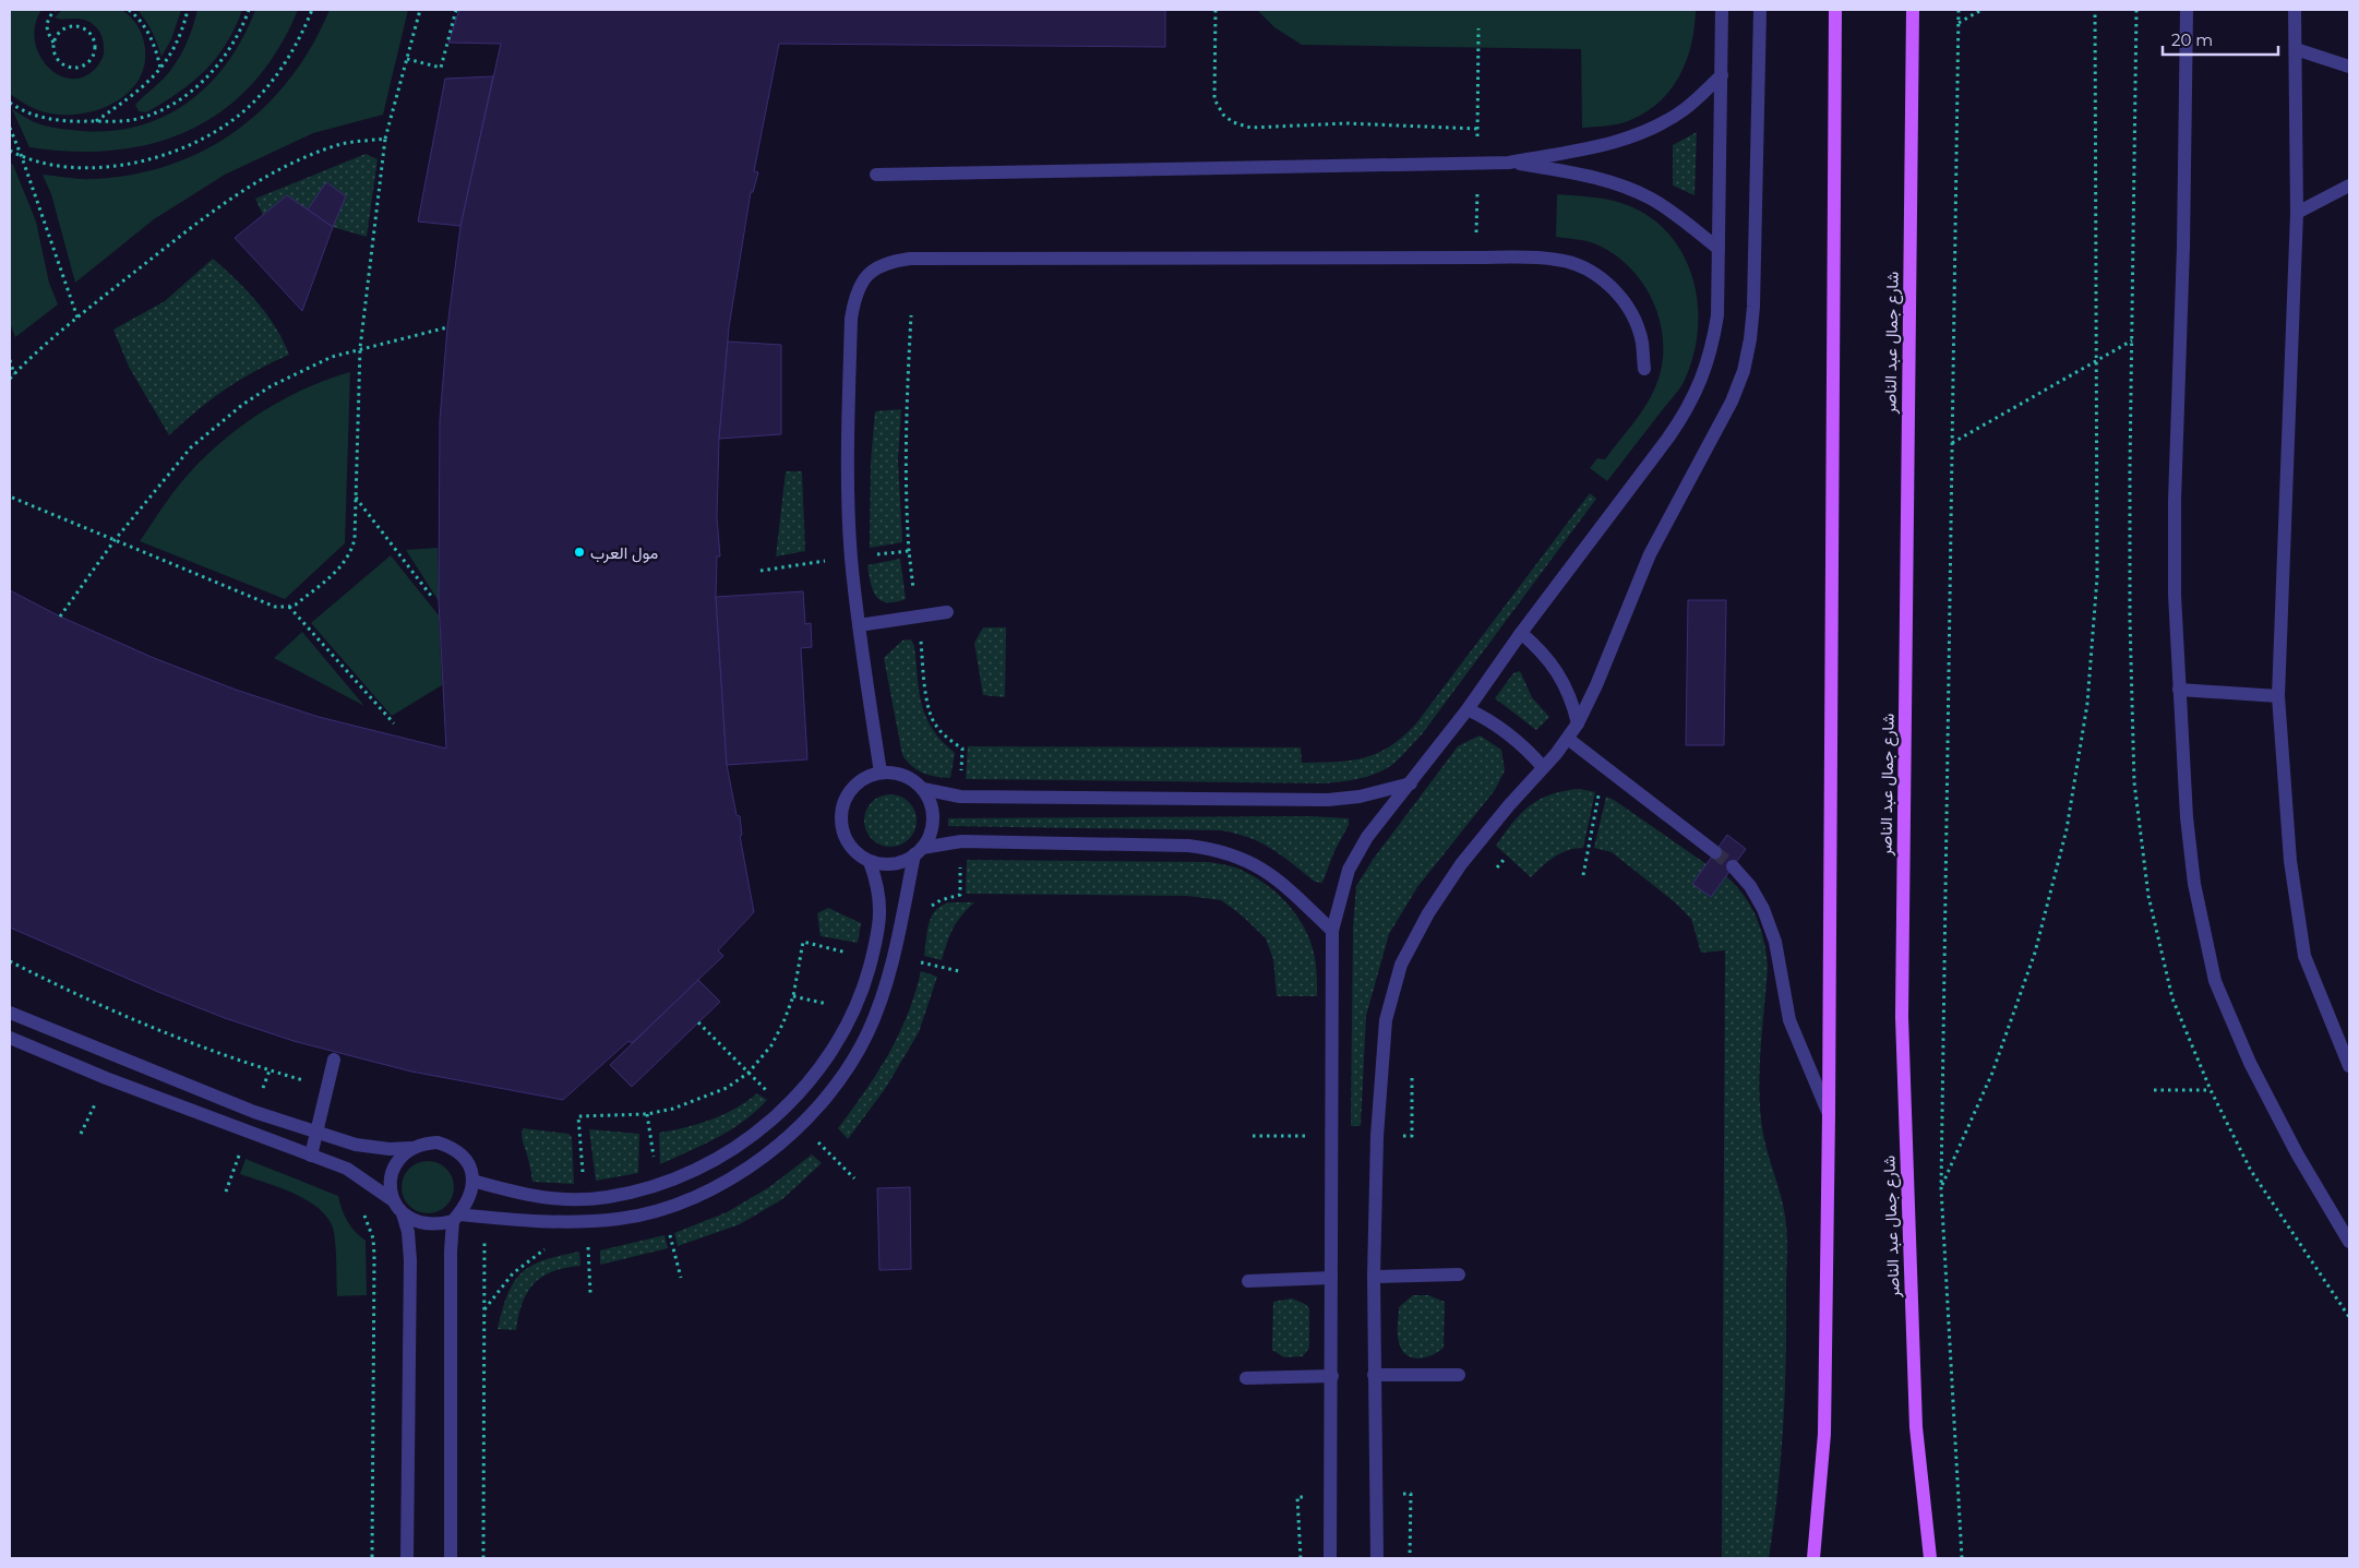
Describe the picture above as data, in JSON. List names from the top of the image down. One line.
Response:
{"streets":{"main road":["شارع جمال عبد الناصر"]},"places":["مول العرب"],"scale_bar":"20 m"}
